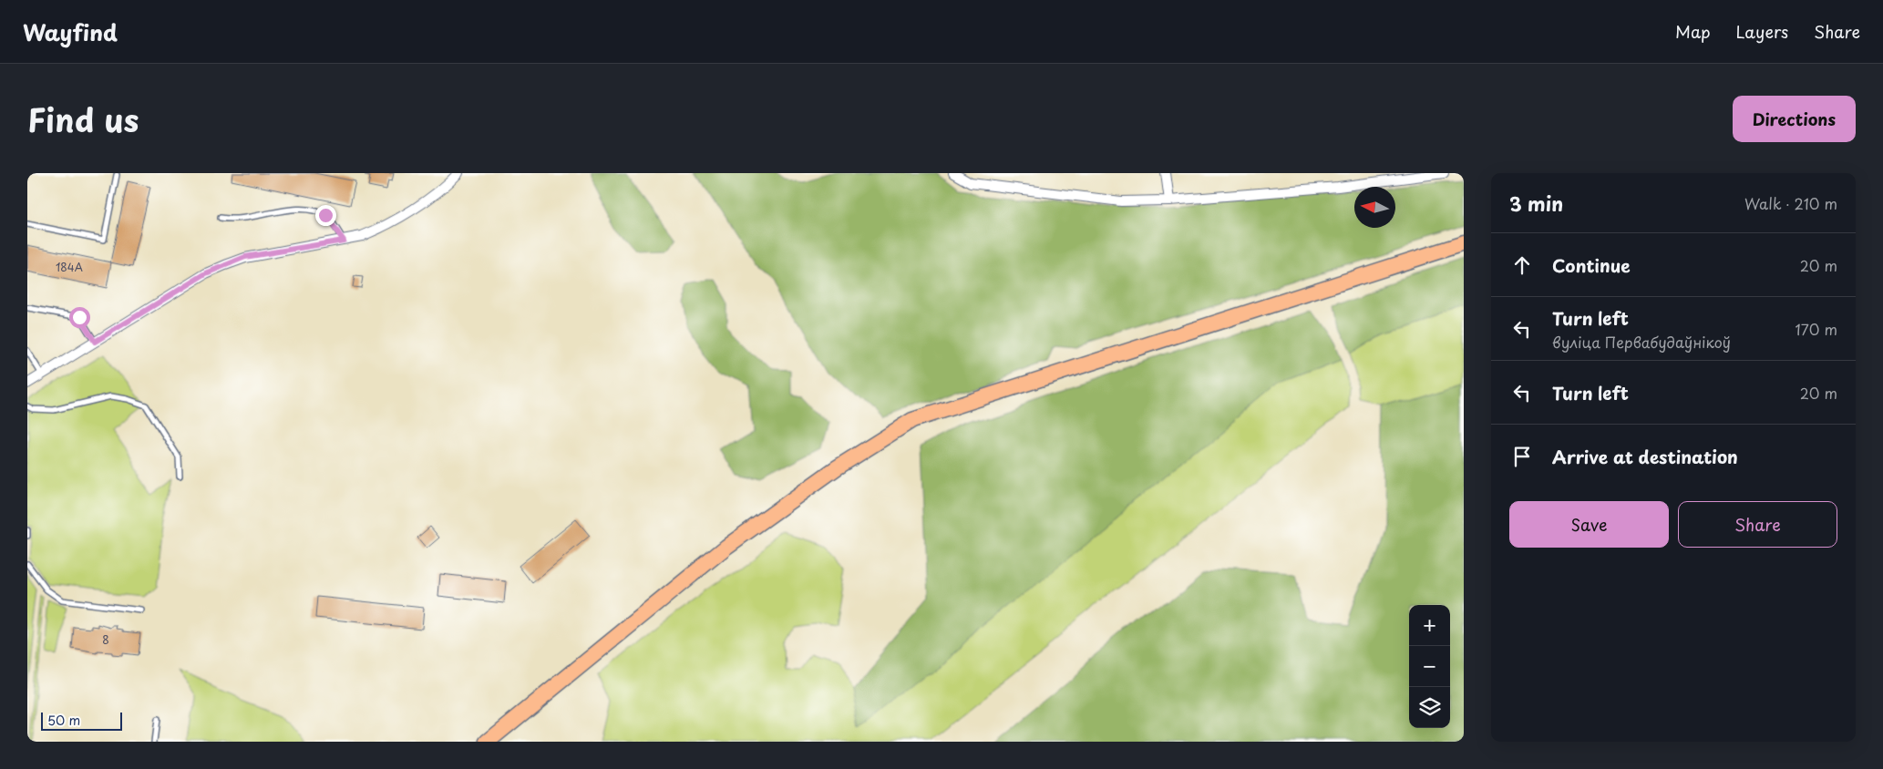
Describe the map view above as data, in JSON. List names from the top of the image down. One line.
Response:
{"house_numbers":["184А","8"],"scale_bar":"50 m","north":"left","page":{"header":"Wayfind","nav":["Map","Layers","Share"],"title":"Find us","buttons":["Directions",["Save","Share"]],"heading":["3 min","Walk · 210 m"],"list":[["Continue","20 m"],["Turn left","вуліца Первабудаўнікоў","170 m"],["Turn left","20 m"],"Arrive at destination"],"map_buttons":["+","−"],"scale":"50 m"}}
